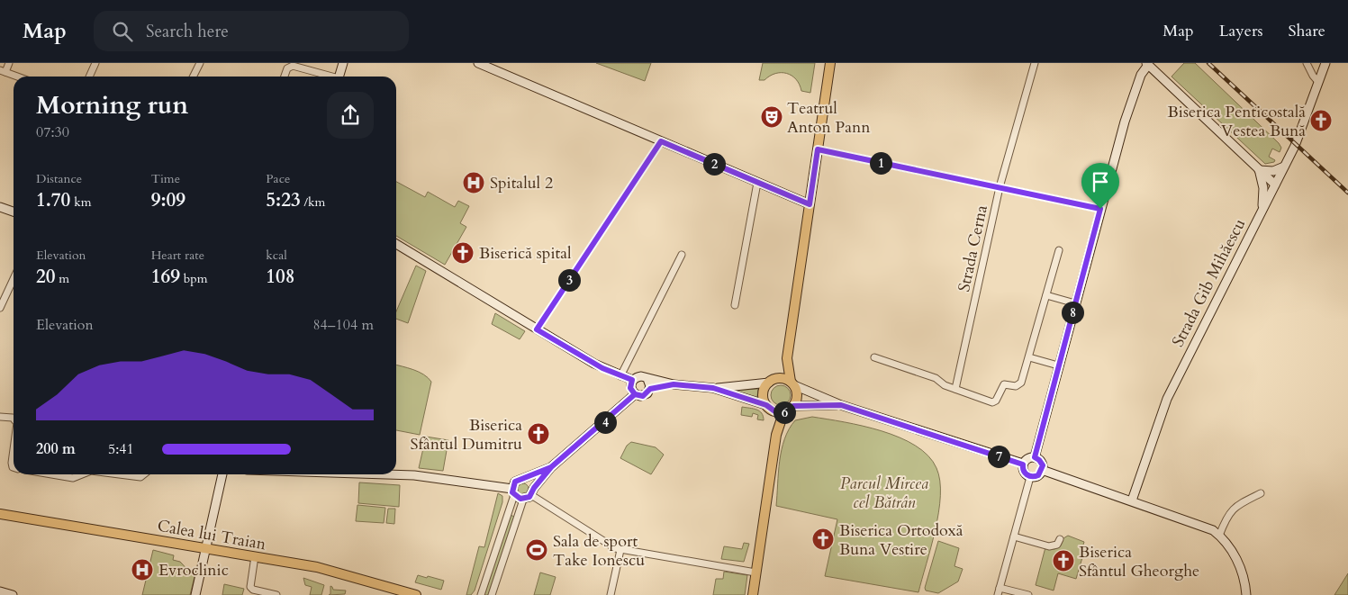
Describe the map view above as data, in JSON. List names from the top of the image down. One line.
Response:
{"streets":{"main road":["Strada Gib Mihăescu","Calea lui Traian"],"street":["Strada Cerna"]},"parks":["Parcul Mircea cel Bătrân"],"places":{"theatre":["Teatrul Anton Pann"],"church":["Biserica Penticostală Vestea Bună","Biserică spital","Biserica Sfântul Dumitru","Biserica Ortodoxă Buna Vestire","Biserica Sfântul Gheorghe"],"hospital":["Spitalul 2","Evroclinic"],"sports":["Sala de sport Take Ionescu"]},"page":{"header":"Map","search":"Search here","nav":["Map","Layers","Share"],"heading":["Morning run","07:30"],"pins":["1","2","3","8","6","4","7"],"stats":[["Distance","1.70 km"],["Time","9:09"],["Pace","5:23 /km"],["Elevation","20 m"],["Heart rate","169 bpm"],["kcal","108"]],"chart":["Elevation","84–104 m"],"list":[{"name":"200 m","note":"5:41"}]}}
